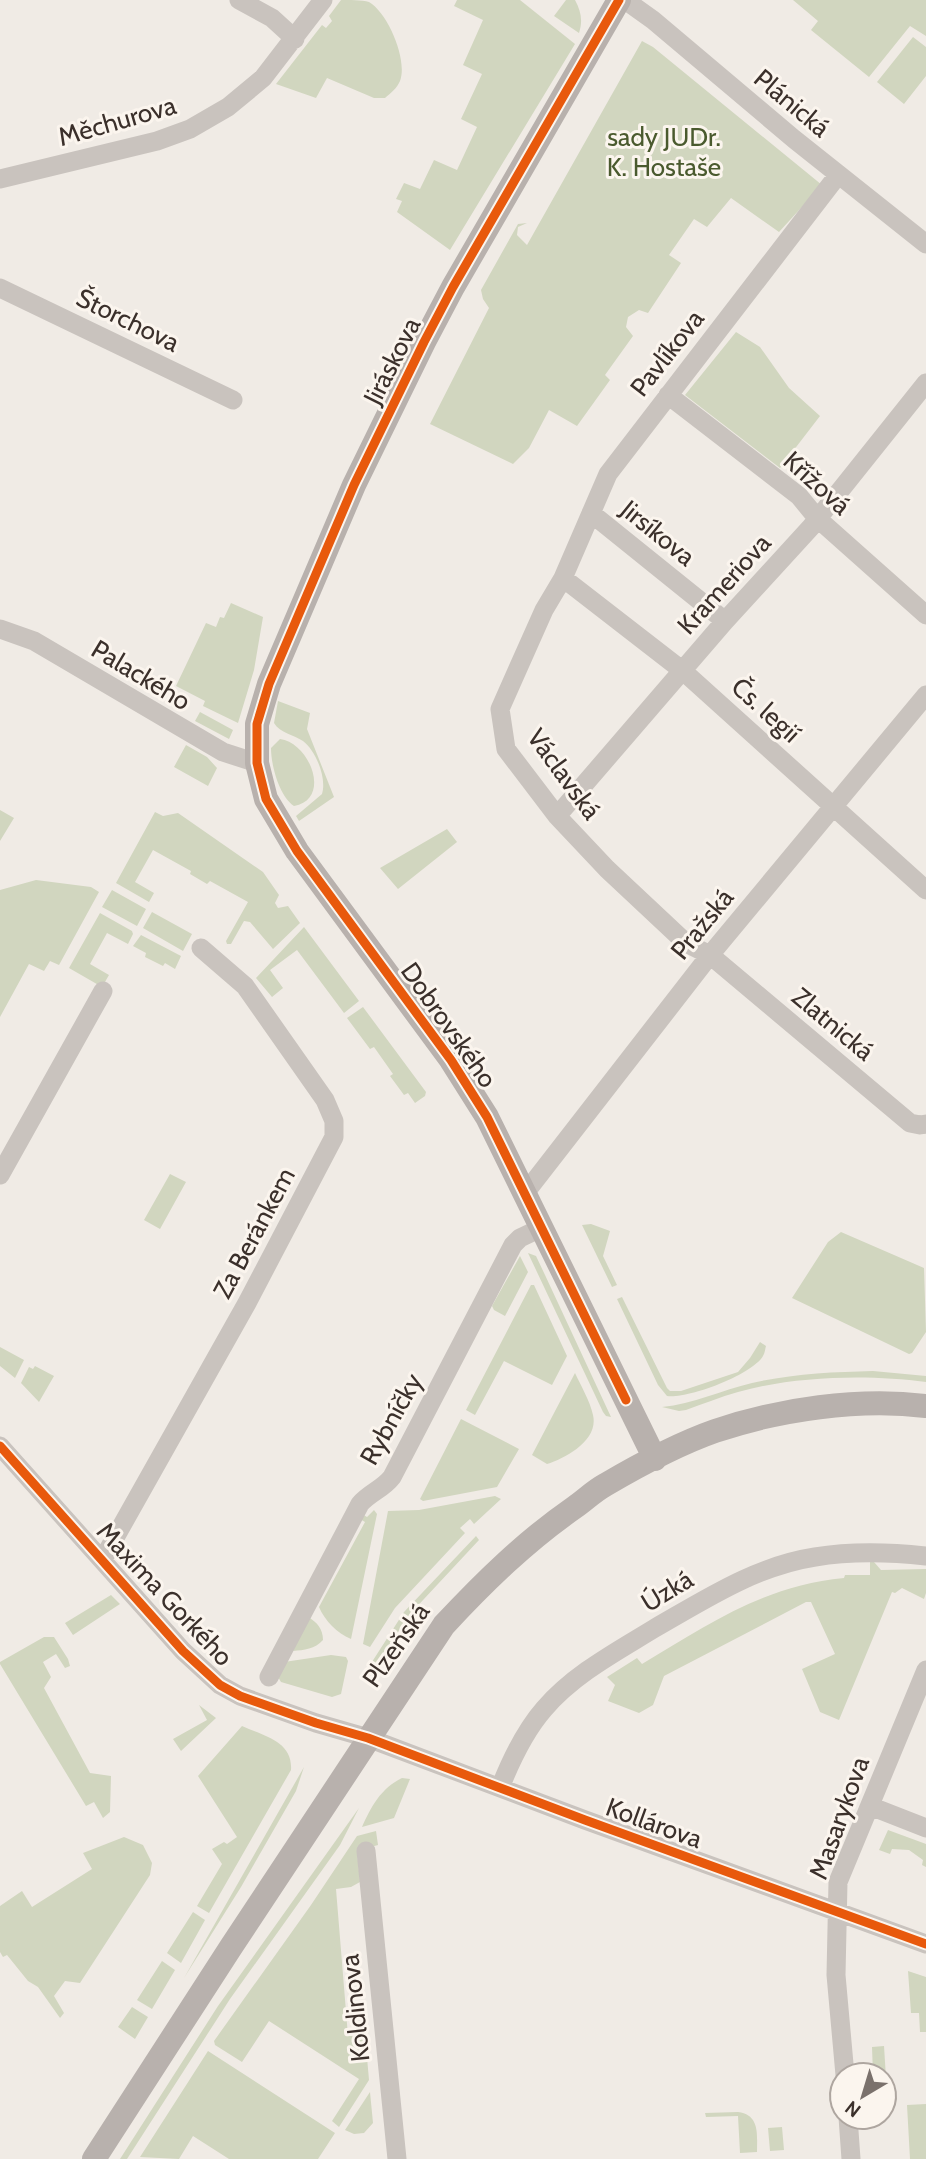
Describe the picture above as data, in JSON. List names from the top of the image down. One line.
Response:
{"streets":{"main road":["Jiráskova","Dobrovského","Plzeňská"],"street":["Plánická","Měchurova","Štorchova","Pavlíkova","Křížová","Jirsíkova","Krameriova","Palackého","Čs. legií","Václavská","Pražská","Zlatnická","Za Beránkem","Rybníčky","Úzká","Maxima Gorkého","Masarykova","Kollárova","Koldinova"]},"crossings":[["Plánická","Pavlíkova"],["Pavlíkova","Křížová"],["Pavlíkova","Jirsíkova"],["Pavlíkova","Čs. legií"],["Pavlíkova","Václavská"],["Jiráskova","Palackého"],["Jiráskova","Dobrovského"],["Křížová","Krameriova"],["Jirsíkova","Krameriova"],["Krameriova","Čs. legií"],["Krameriova","Václavská"],["Palackého","Dobrovského"],["Čs. legií","Václavská"],["Čs. legií","Pražská"],["Václavská","Pražská"],["Václavská","Zlatnická"],["Pražská","Zlatnická"],["Pražská","Dobrovského"],["Dobrovského","Rybníčky"],["Dobrovského","Plzeňská"],["Za Beránkem","Maxima Gorkého"],["Úzká","Kollárova"],["Maxima Gorkého","Plzeňská"],["Maxima Gorkého","Kollárova"],["Plzeňská","Kollárova"],["Masarykova","Kollárova"]],"parks":["sady JUDr. K. Hostaše"],"north":"bottom left"}
